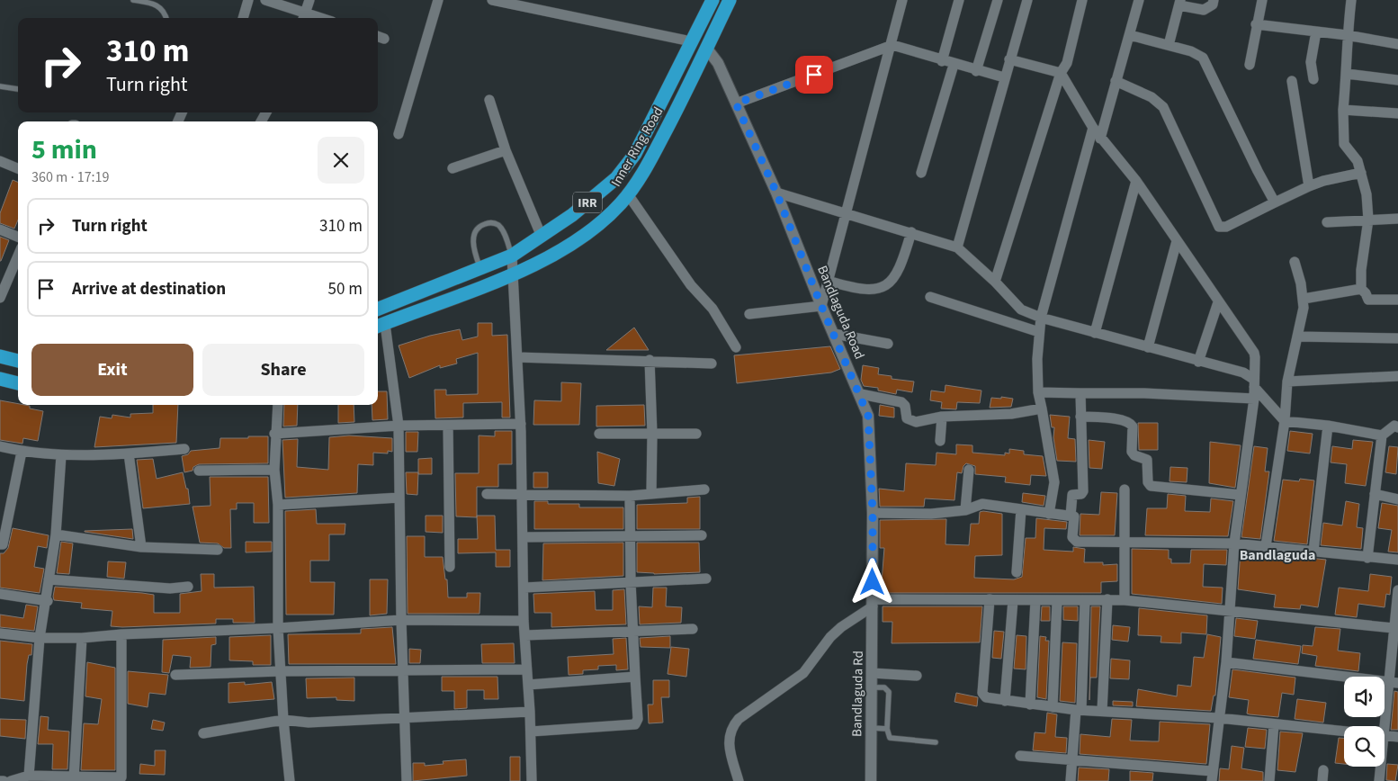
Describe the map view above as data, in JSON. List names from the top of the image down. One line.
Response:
{"streets":{"highway":["Inner Ring Road","IRR"],"street":["Bandlaguda Road","Bandlaguda Rd"]},"crossings":[["Inner Ring Road","Bandlaguda Road"],["Bandlaguda Road","Bandlaguda Rd"]],"districts":["Bandlaguda"],"page":{"turn":["310 m","Turn right"],"heading":["5 min","360 m · 17:19"],"list":[{"name":"Turn right","value":"310 m"},{"name":"Arrive at destination","value":"50 m"}],"buttons":["Exit","Share"]}}
